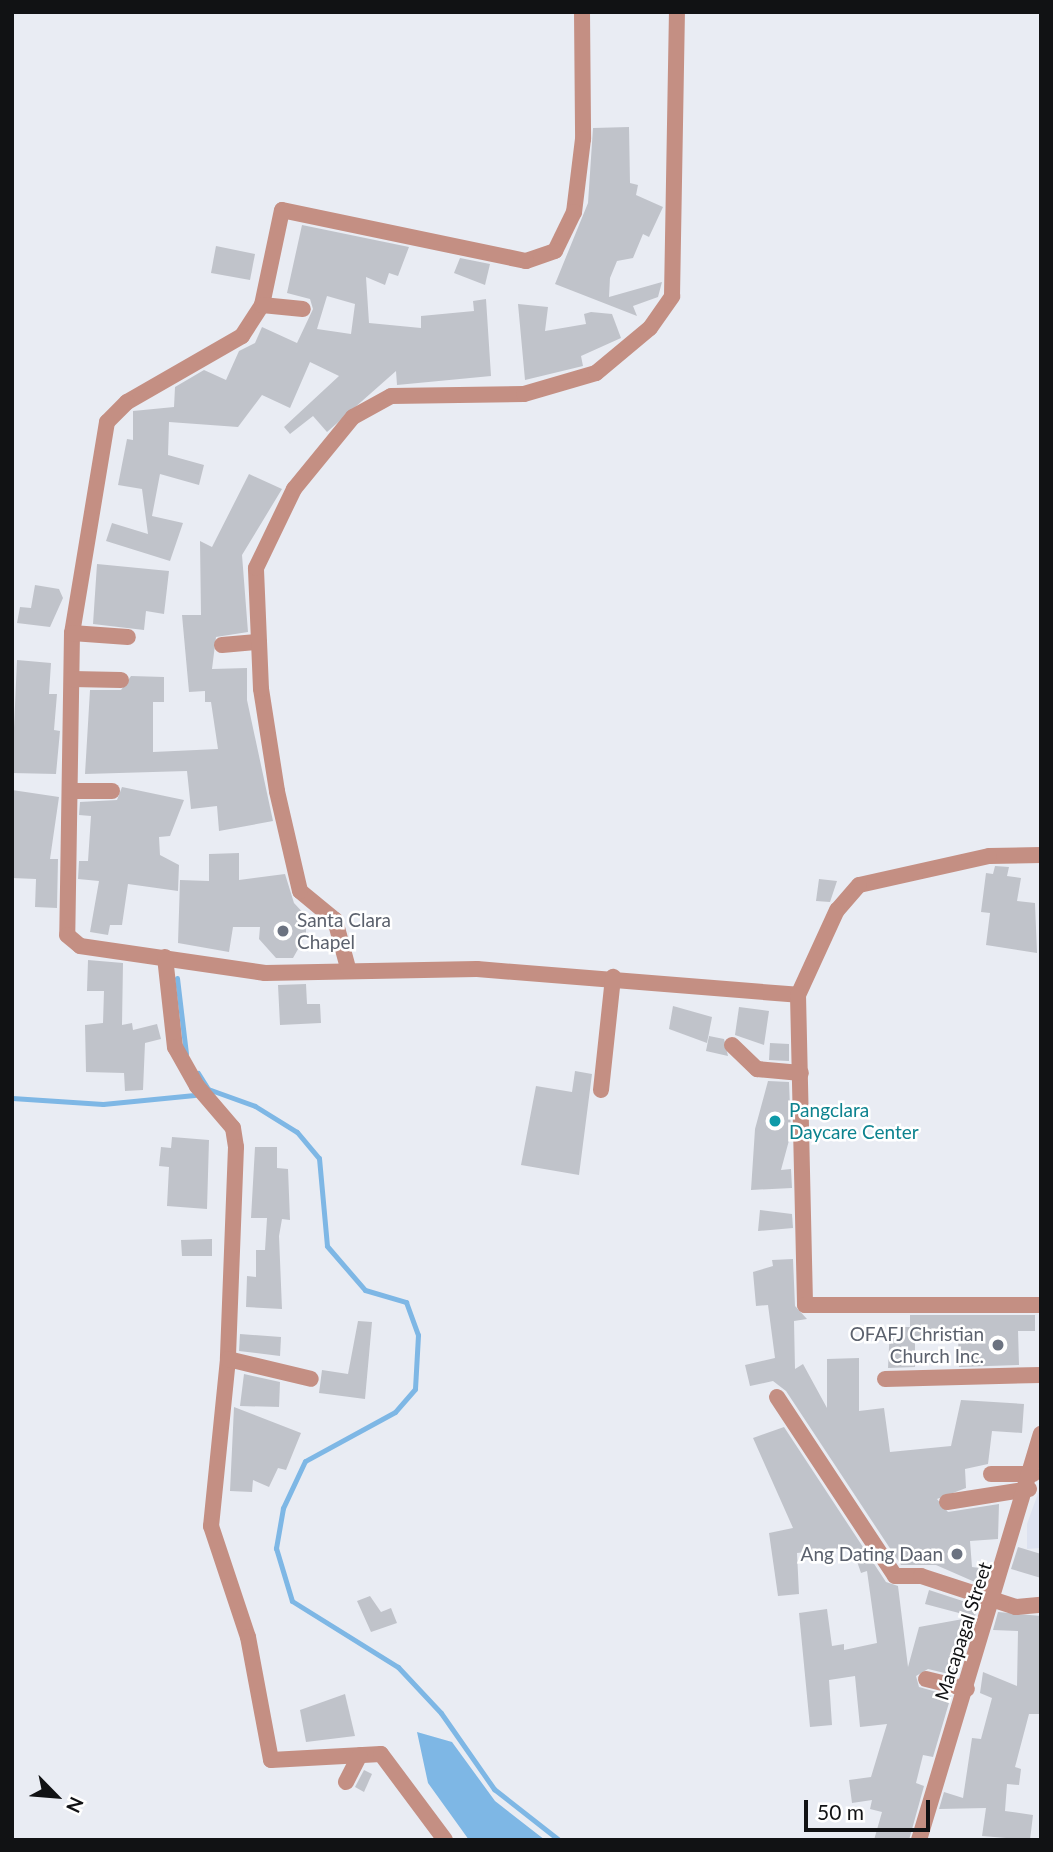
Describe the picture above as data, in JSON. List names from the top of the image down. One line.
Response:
{"streets":{"street":["Macapagal Street"]},"places":["Santa Clara Chapel","Pangclara Daycare Center","OFAFJ Christian Church Inc.","Ang Dating Daan"],"scale_bar":"50 m","north":"bottom right"}
